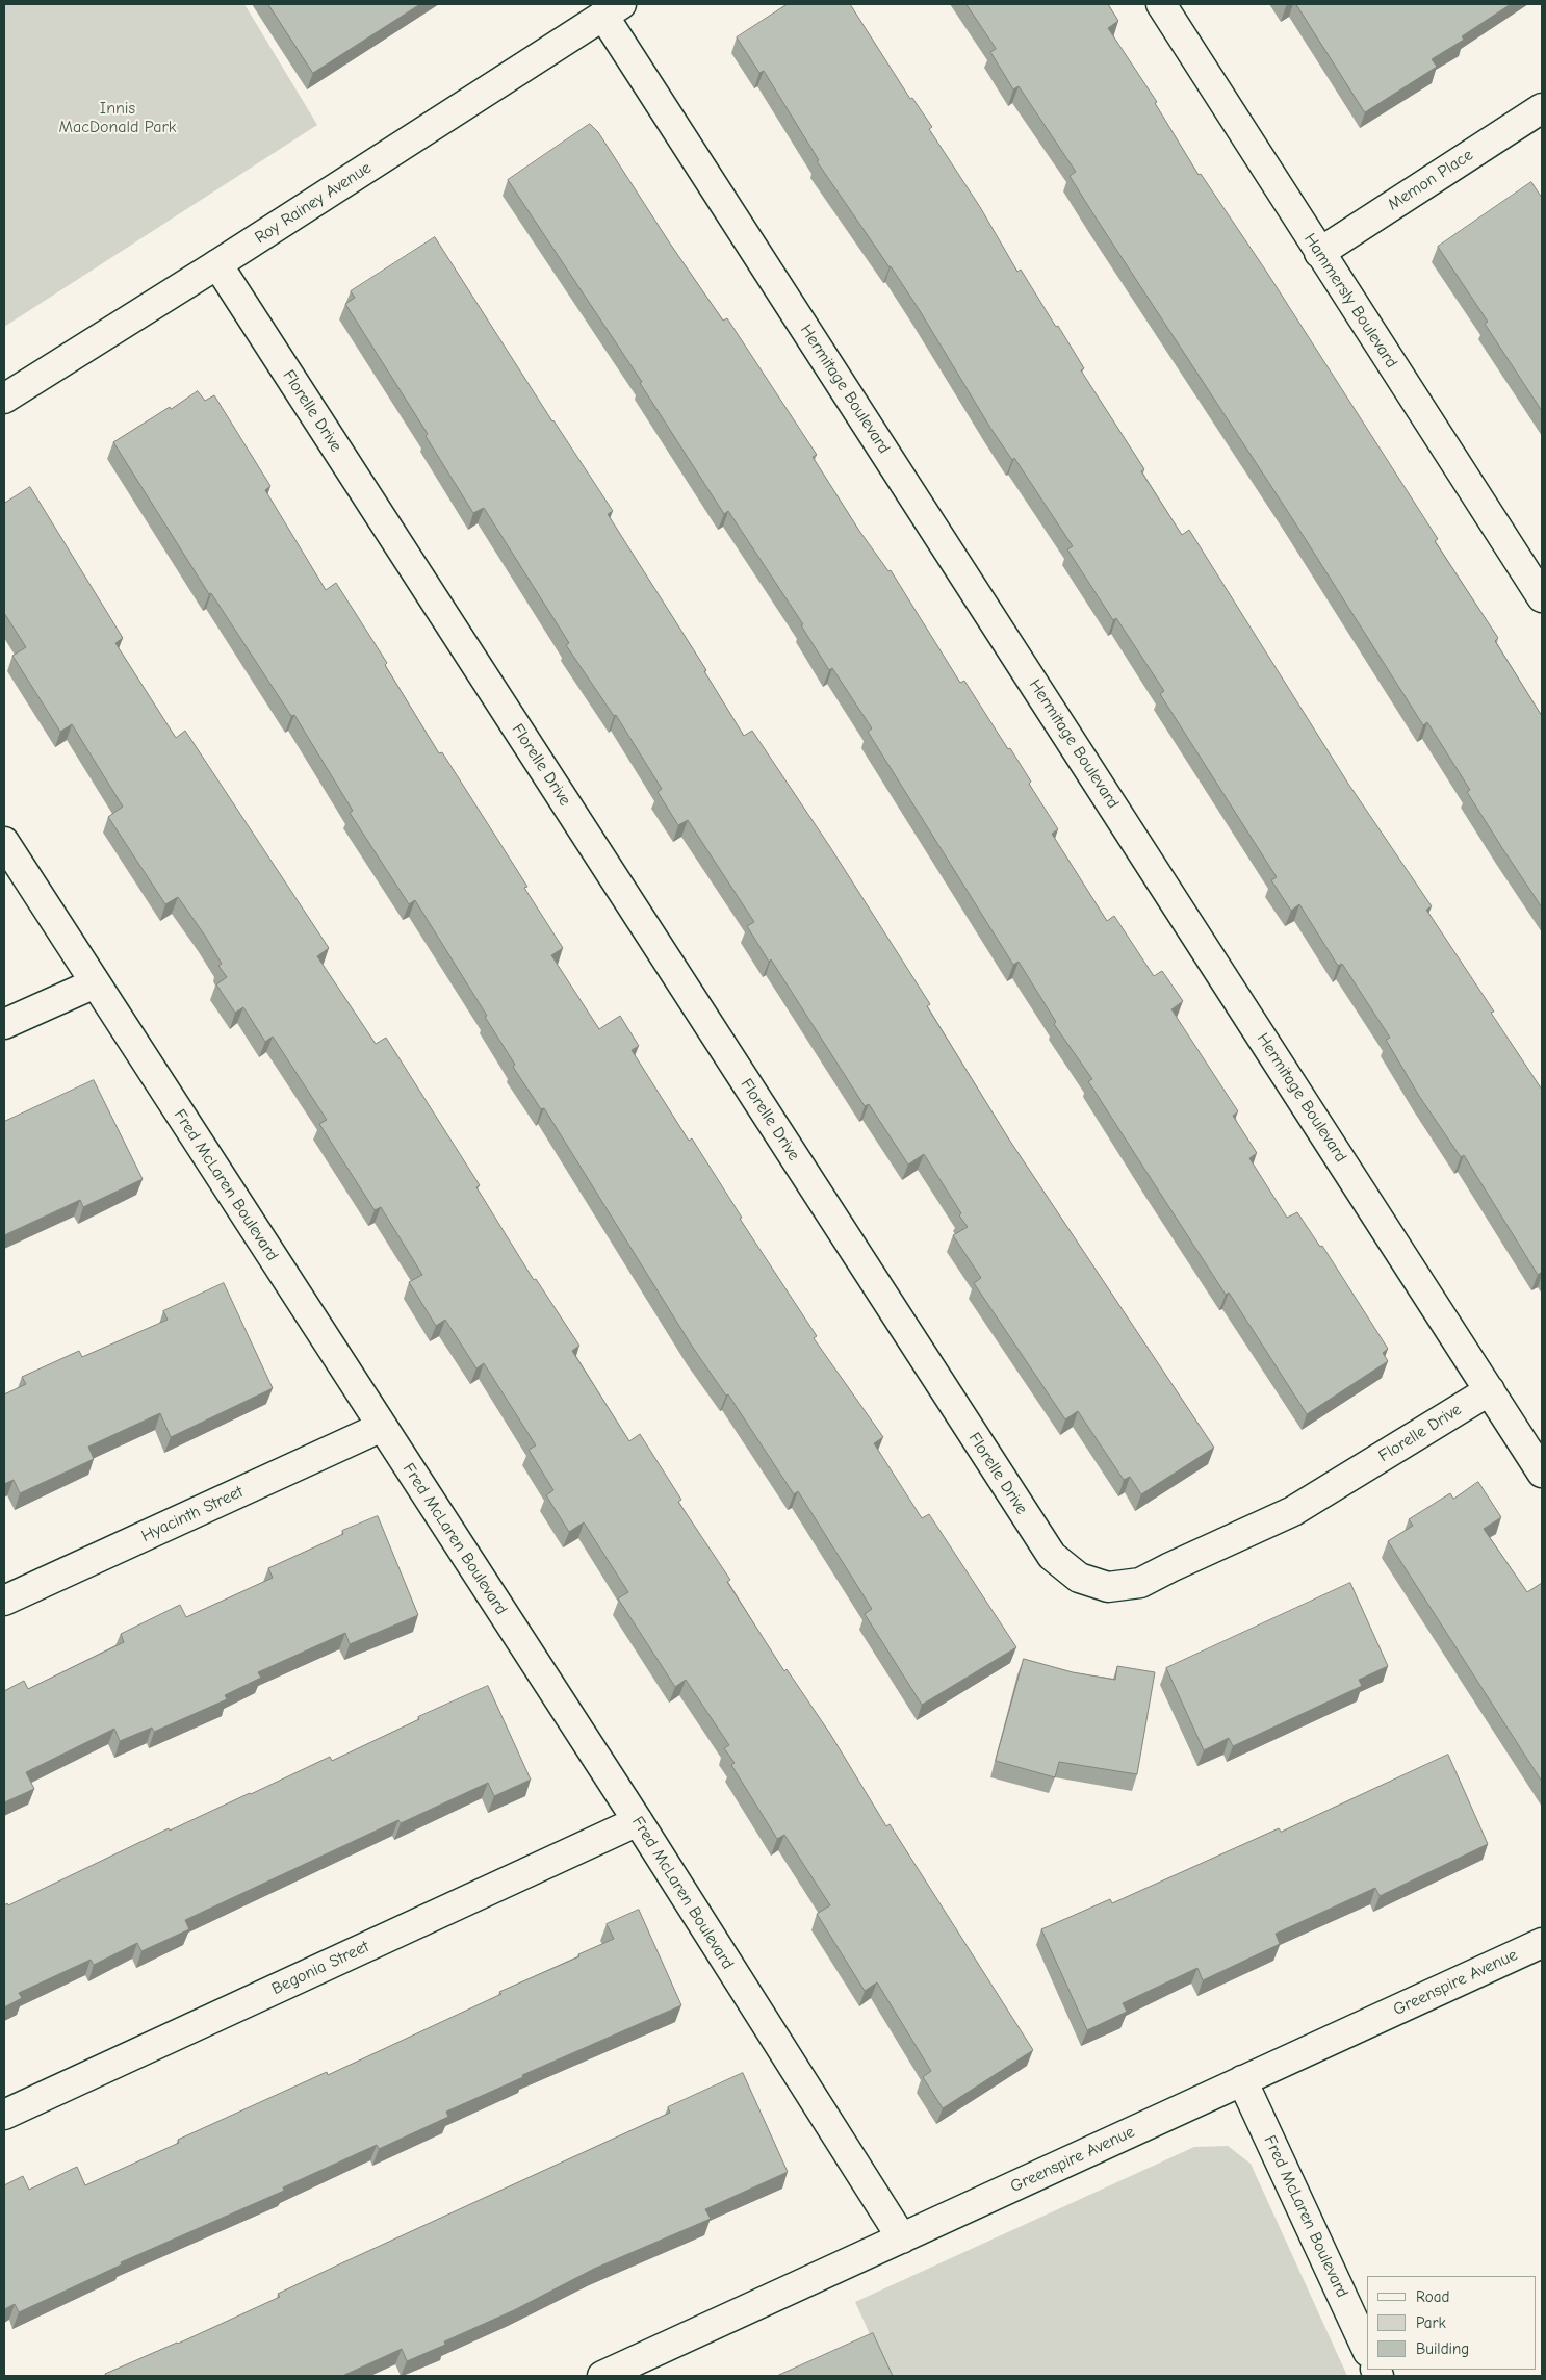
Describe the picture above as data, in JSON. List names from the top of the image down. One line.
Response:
{"streets":{"street":["Memon Place","Roy Rainey Avenue","Hammersly Boulevard","Hermitage Boulevard","Florelle Drive","Fred McLaren Boulevard","Hyacinth Street","Begonia Street","Greenspire Avenue"]},"crossings":[["Memon Place","Hammersly Boulevard"],["Roy Rainey Avenue","Hermitage Boulevard"],["Roy Rainey Avenue","Florelle Drive"],["Hermitage Boulevard","Florelle Drive"],["Fred McLaren Boulevard","Hyacinth Street"],["Fred McLaren Boulevard","Begonia Street"],["Fred McLaren Boulevard","Greenspire Avenue"]],"parks":["Innis MacDonald Park"],"legend":["Road","Park","Building"]}
